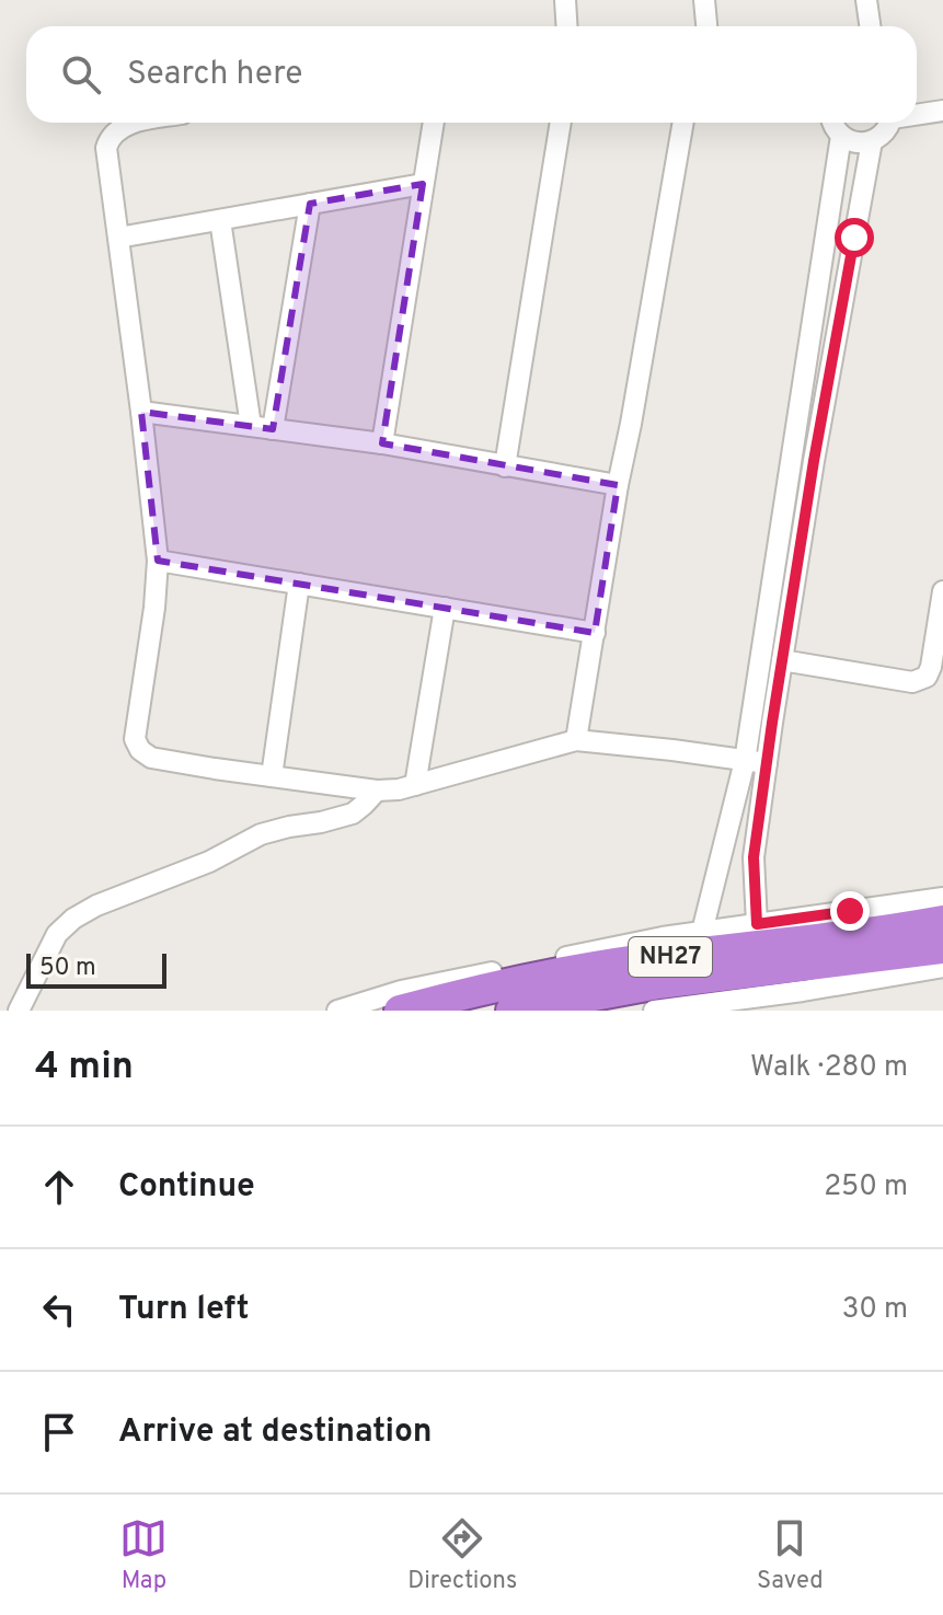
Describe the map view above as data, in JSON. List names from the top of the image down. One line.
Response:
{"streets":{"highway":["NH27"]},"scale_bar":"50 m","page":{"search":"Search here","scale":"50 m","heading":["4 min","Walk · 280 m"],"list":[["Continue","250 m"],["Turn left","30 m"],"Arrive at destination"],"nav":["Map","Directions","Saved"]}}
